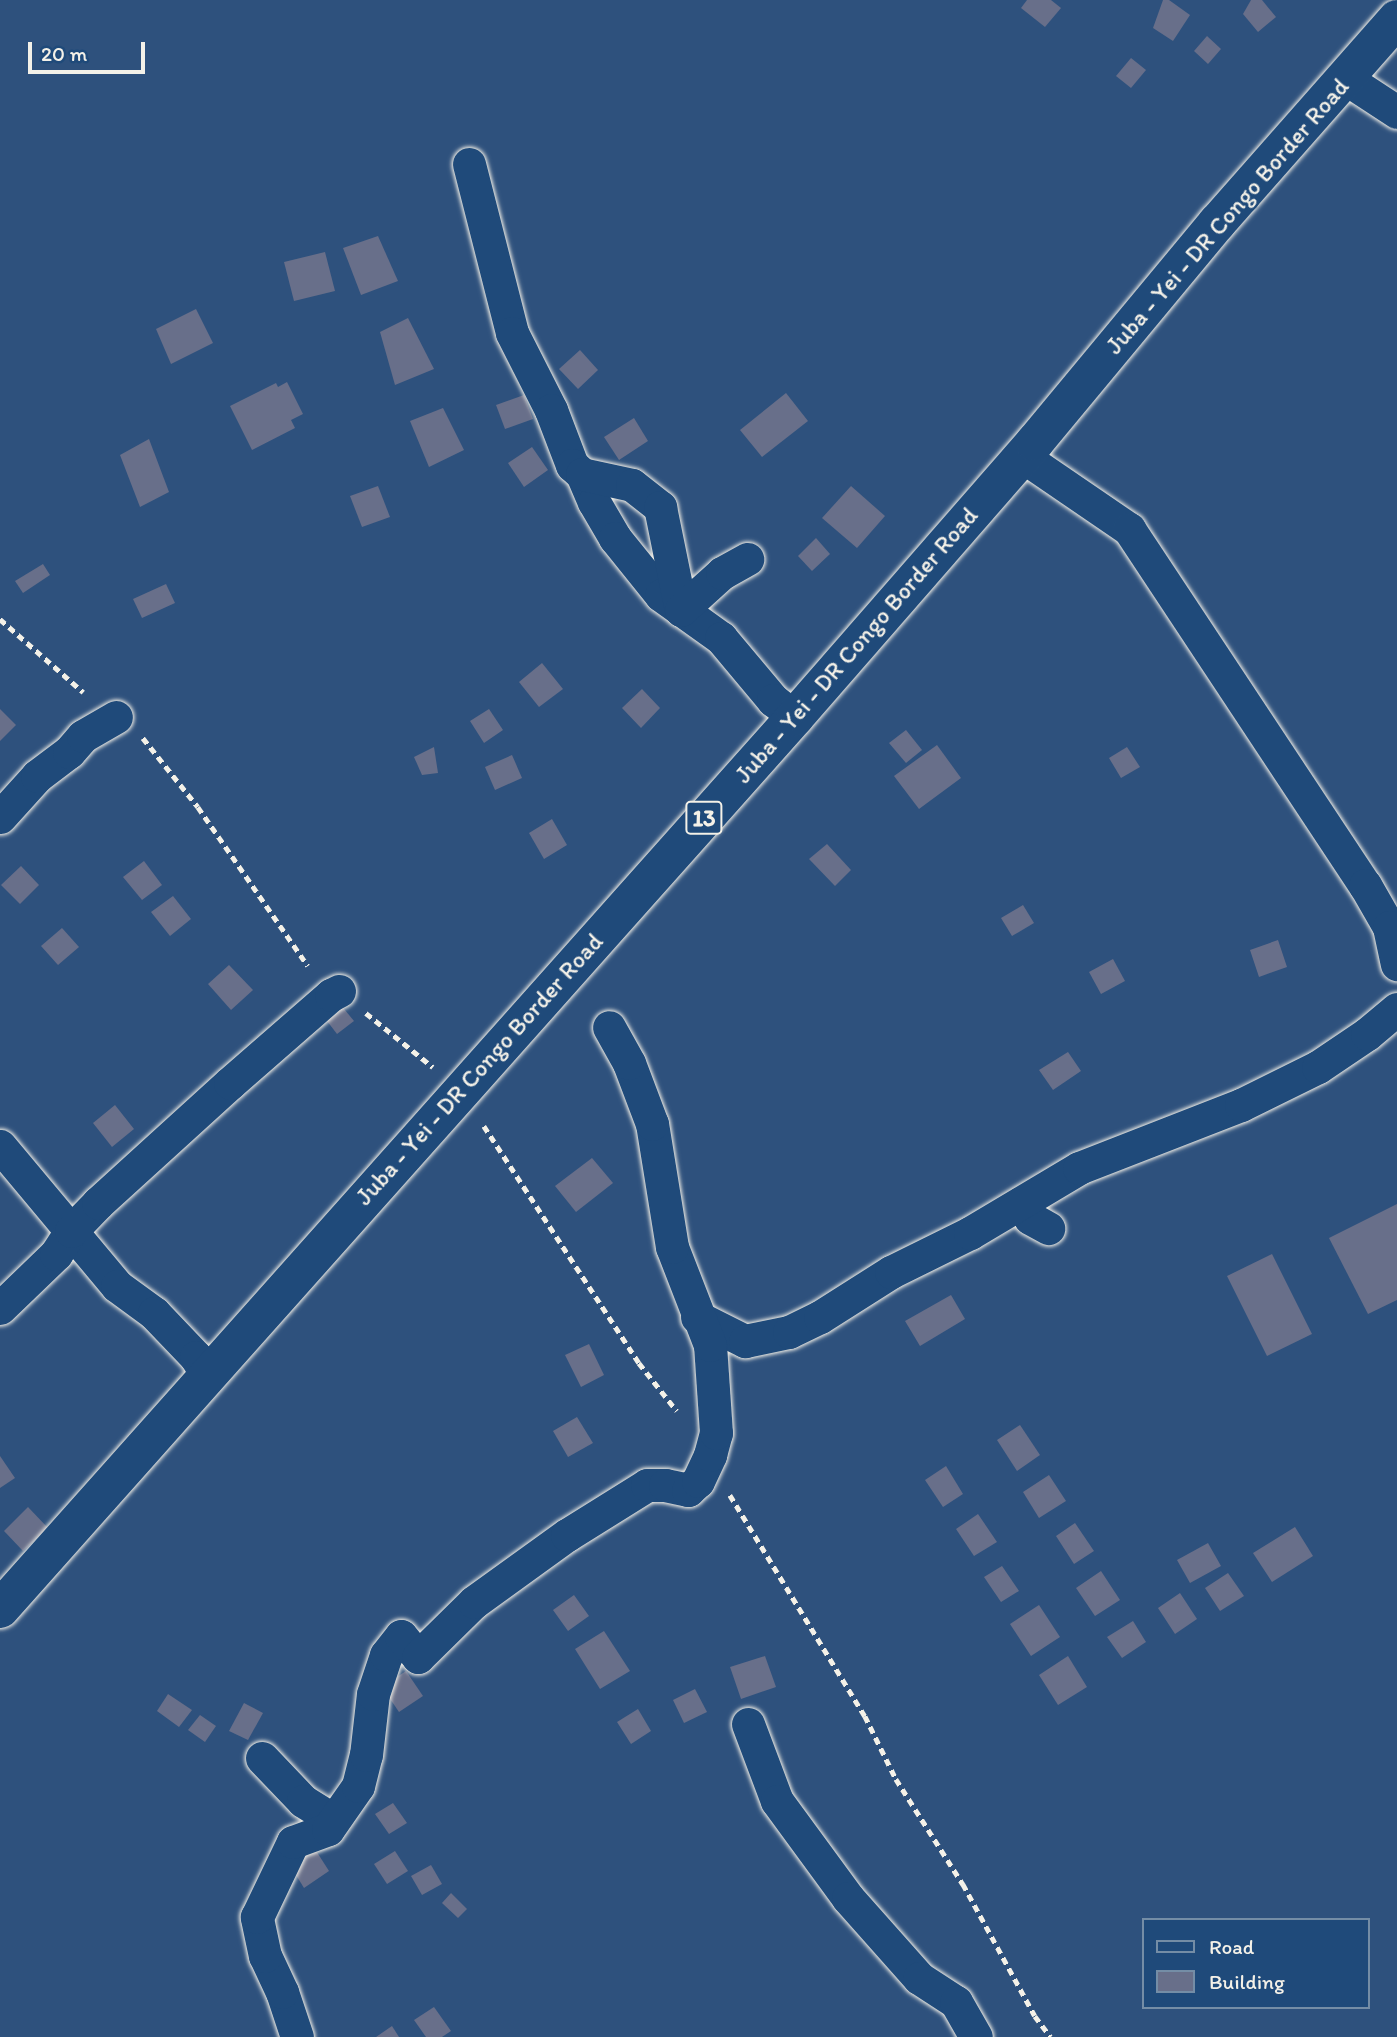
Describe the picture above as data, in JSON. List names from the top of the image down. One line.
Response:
{"streets":{"main road":["Juba - Yei - DR Congo Border Road","13"]},"legend":["Road","Building"],"scale_bar":"20 m"}
